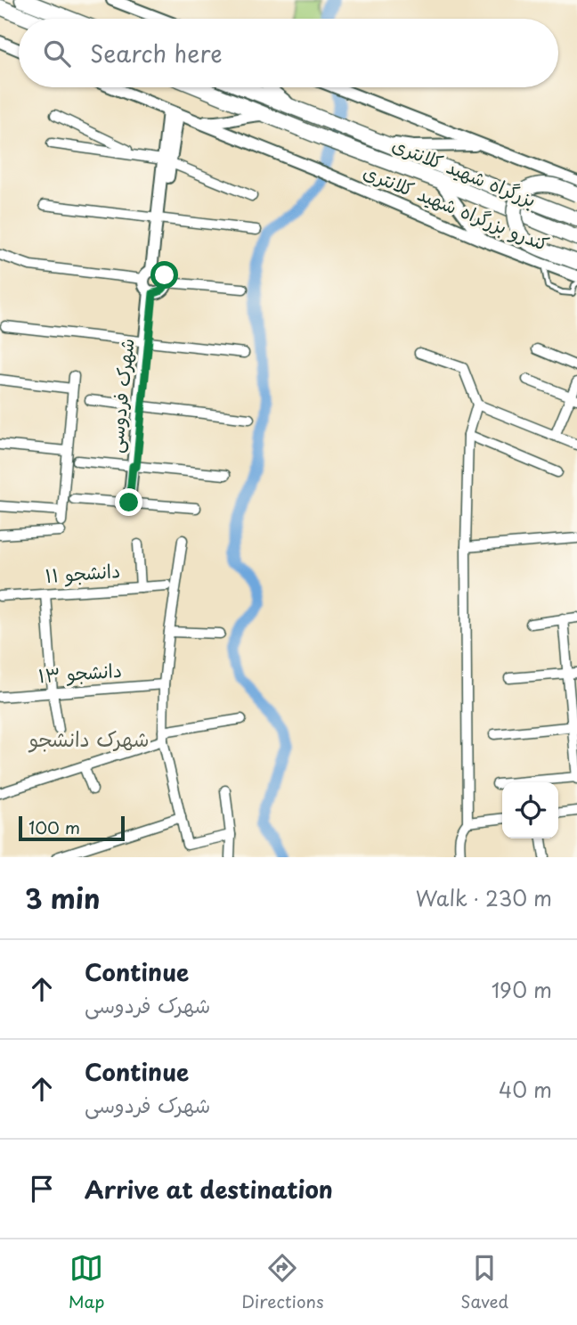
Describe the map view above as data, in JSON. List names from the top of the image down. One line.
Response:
{"streets":{"highway":["بزرگراه شهید کلانتری"],"main road":["کندرو بزرگراه شهید کلانتری","شهرک فردوسی"],"street":["دانشجو ۱۱","دانشجو ۱۳"]},"districts":["شهرک دانشجو"],"scale_bar":"100 m","page":{"search":"Search here","scale":"100 m","heading":["3 min","Walk · 230 m"],"list":[["Continue","شهرک فردوسی","190 m"],["Continue","شهرک فردوسی","40 m"],"Arrive at destination"],"nav":["Map","Directions","Saved"]}}
